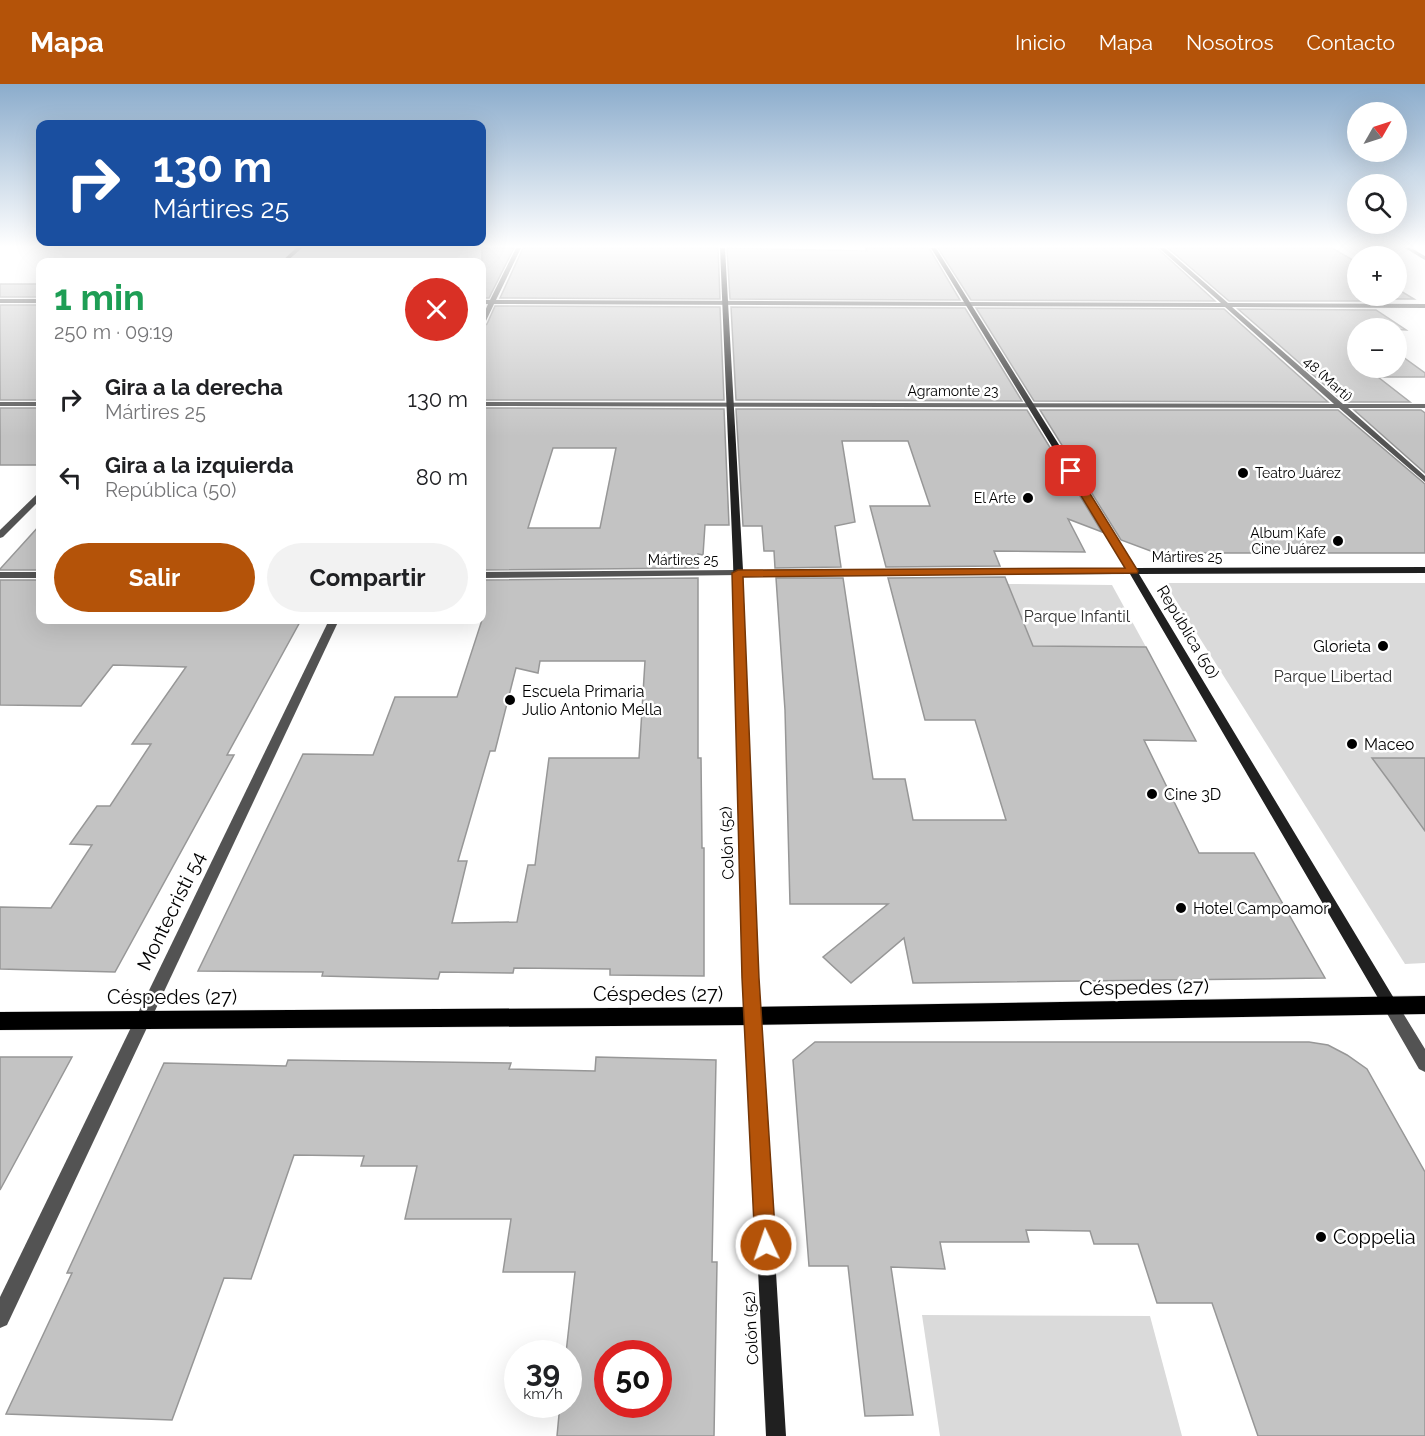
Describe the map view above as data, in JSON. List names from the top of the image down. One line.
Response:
{"streets":{"main road":["Mártires 25","República (50)","Colón (52)","Céspedes (27)"],"street":["48 (Martí)","Agramonte 23","Montecristi 54"]},"crossings":[["48 (Martí)","Agramonte 23"],["Agramonte 23","República (50)"],["Agramonte 23","Colón (52)"],["Mártires 25","República (50)"],["Mártires 25","Colón (52)"],["República (50)","Céspedes (27)"],["Colón (52)","Céspedes (27)"],["Montecristi 54","Céspedes (27)"]],"parks":["Parque Infantil","Parque Libertad"],"places":["Teatro Juárez","El Arte","Album Kafe Cine Juárez","Glorieta","Escuela Primaria Julio Antonio Mella","Maceo","Cine 3D","Hotel Campoamor","Coppelia"],"north":"top right","page":{"header":"Mapa","nav":["Inicio","Mapa","Nosotros","Contacto"],"map_buttons":["+","−"],"turn":["130 m","Mártires 25"],"heading":["1 min","250 m · 09:19"],"list":[{"name":"Gira a la derecha","note":"Mártires 25","value":"130 m"},{"name":"Gira a la izquierda","note":"República (50)","value":"80 m"}],"buttons":["Salir","Compartir"],"speed":"39 km/h","limit":"50"}}
